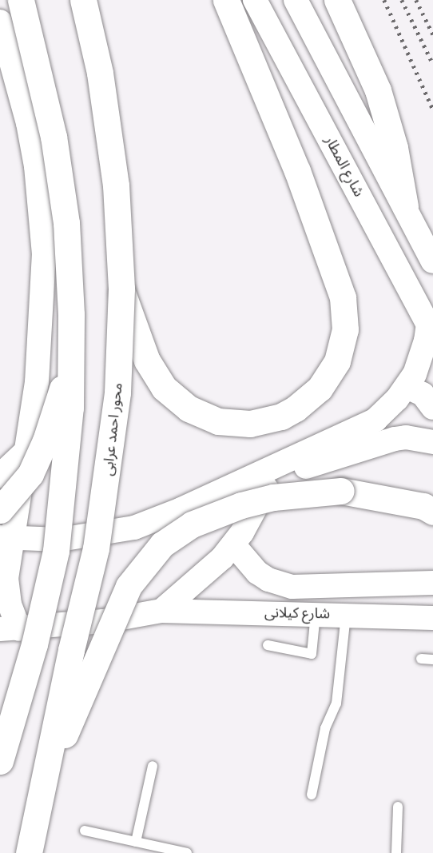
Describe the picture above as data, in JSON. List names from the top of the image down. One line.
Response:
{"streets":{"highway":["محور احمد عرابى"],"street":["شارع المطار","شارع كيلانى"]}}
